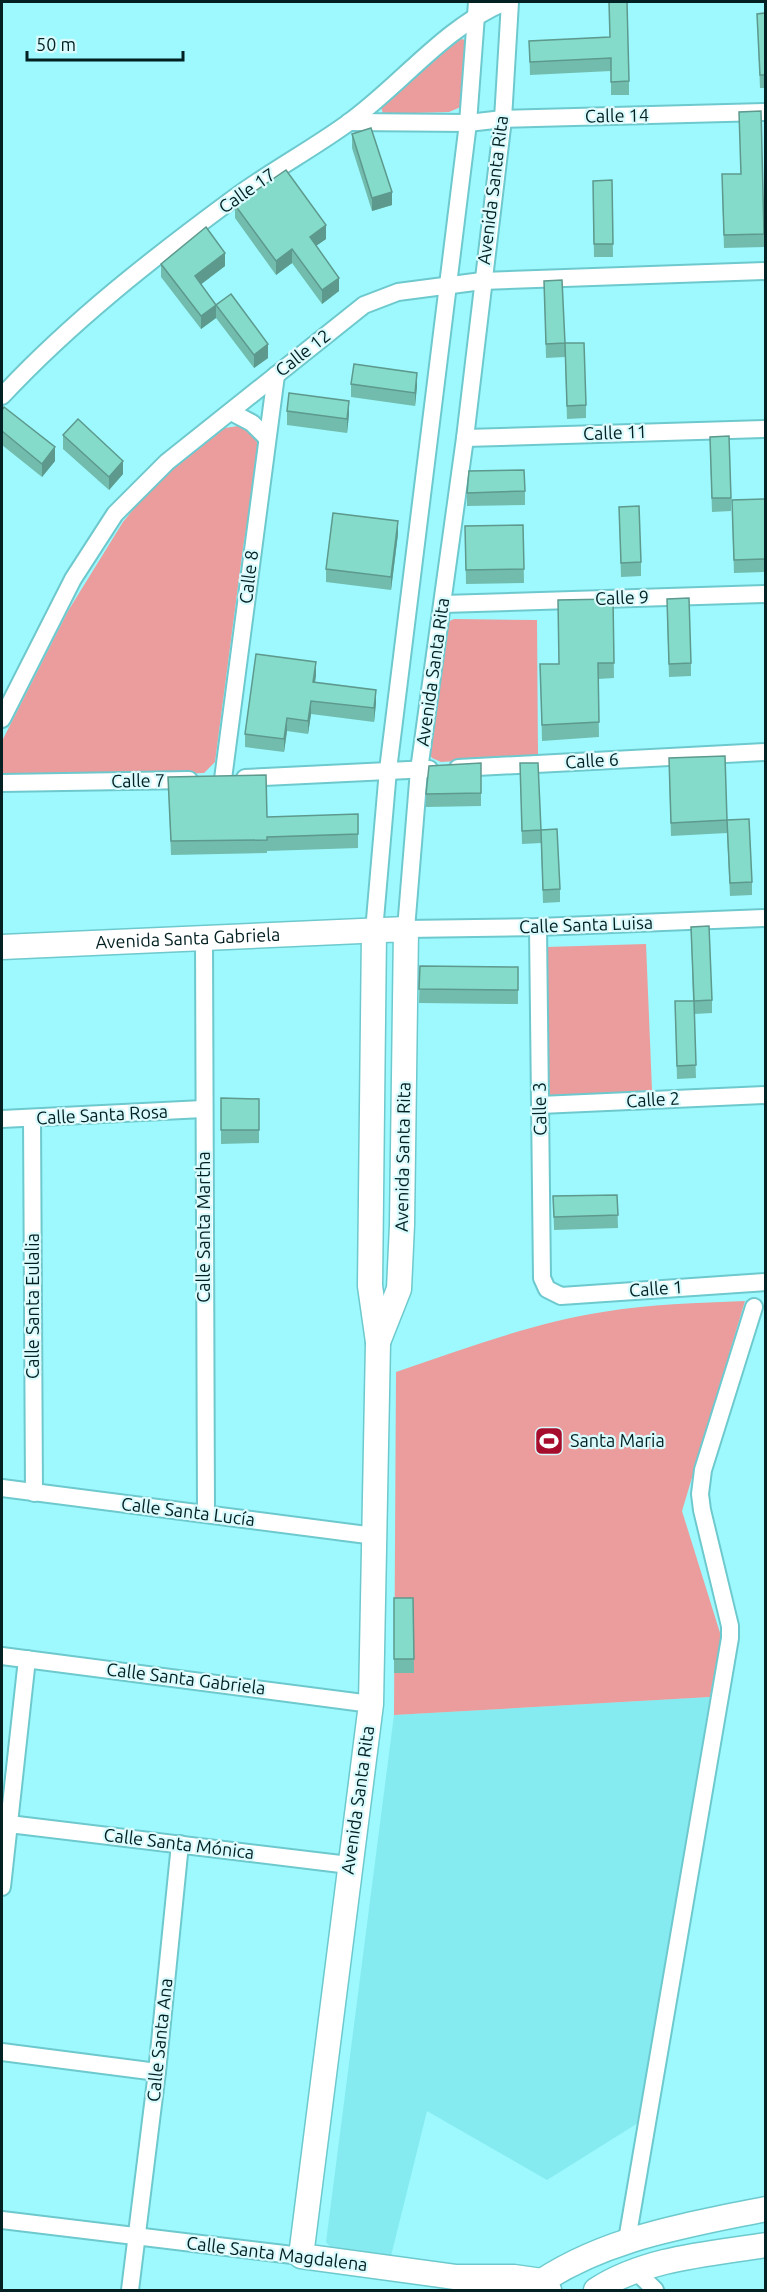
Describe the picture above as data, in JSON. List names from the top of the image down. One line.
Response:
{"streets":{"street":["Calle 14","Avenida Santa Rita","Calle 17","Calle 12","Calle 11","Calle 8","Calle 9","Calle 6","Calle 7","Calle Santa Luisa","Avenida Santa Gabriela","Calle 2","Calle 3","Calle Santa Rosa","Calle Santa Martha","Calle 1","Calle Santa Eulalia","Calle Santa Lucía","Calle Santa Gabriela","Calle Santa Mónica","Calle Santa Ana","Calle Santa Magdalena"]},"crossings":[["Calle 14","Avenida Santa Rita"],["Calle 14","Calle 17"],["Avenida Santa Rita","Calle 17"],["Avenida Santa Rita","Calle 12"],["Avenida Santa Rita","Calle 11"],["Avenida Santa Rita","Calle 9"],["Avenida Santa Rita","Calle 6"],["Avenida Santa Rita","Calle 7"],["Avenida Santa Rita","Calle Santa Luisa"],["Avenida Santa Rita","Avenida Santa Gabriela"],["Avenida Santa Rita","Calle Santa Lucía"],["Avenida Santa Rita","Calle Santa Gabriela"],["Avenida Santa Rita","Calle Santa Mónica"],["Avenida Santa Rita","Calle Santa Magdalena"],["Calle 12","Calle 8"],["Calle 8","Calle 7"],["Calle 6","Calle 7"],["Calle Santa Luisa","Avenida Santa Gabriela"],["Calle Santa Luisa","Calle 3"],["Avenida Santa Gabriela","Calle Santa Martha"],["Calle 2","Calle 3"],["Calle 3","Calle 1"],["Calle Santa Rosa","Calle Santa Martha"],["Calle Santa Rosa","Calle Santa Eulalia"],["Calle Santa Martha","Calle Santa Lucía"],["Calle Santa Eulalia","Calle Santa Lucía"],["Calle Santa Mónica","Calle Santa Ana"],["Calle Santa Ana","Calle Santa Magdalena"]],"places":{"sports":["Santa Maria"]},"scale_bar":"50 m"}
